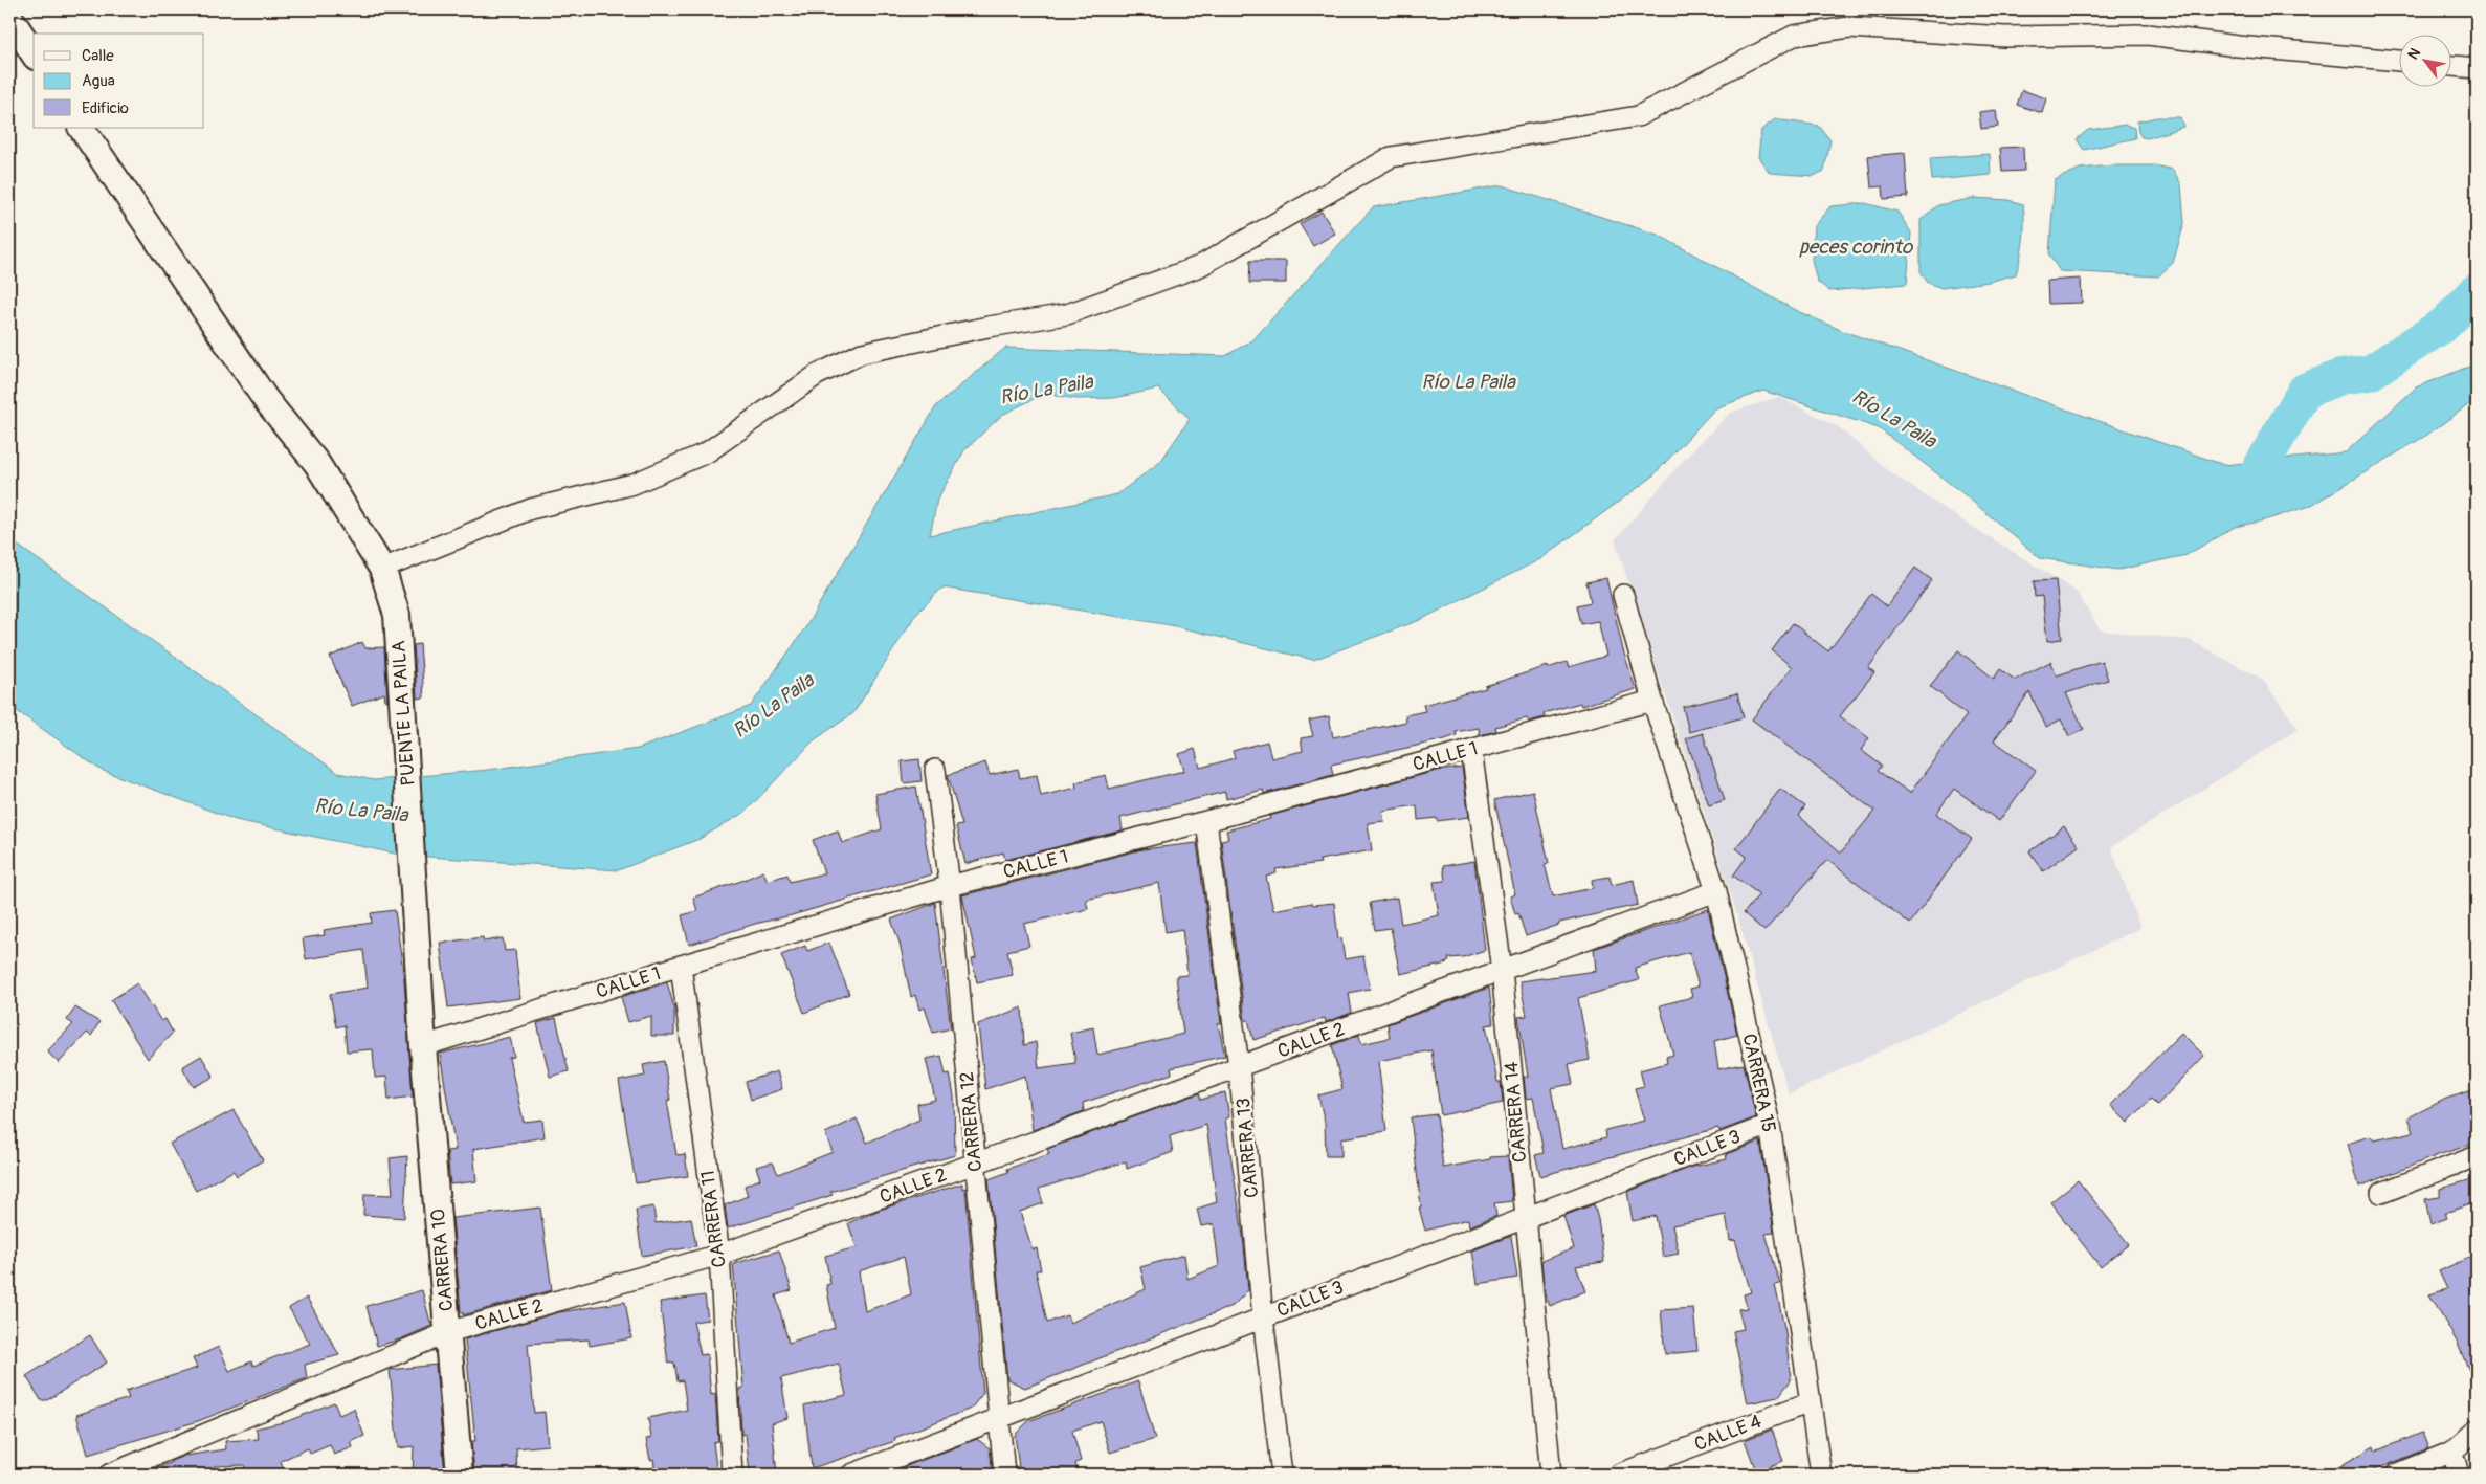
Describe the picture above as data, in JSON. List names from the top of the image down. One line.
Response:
{"streets":{"main road":["PUENTE LA PAILA","CARRERA 10"],"street":["CALLE 1","CALLE 2","CARRERA 15","CARRERA 14","CARRERA 12","CARRERA 13","CALLE 3","CARRERA 11","CALLE 4"]},"crossings":[["PUENTE LA PAILA","CALLE 1"],["PUENTE LA PAILA","CARRERA 10"],["CALLE 1","CARRERA 15"],["CALLE 1","CARRERA 14"],["CALLE 1","CARRERA 12"],["CALLE 1","CARRERA 13"],["CALLE 1","CARRERA 11"],["CALLE 1","CARRERA 10"],["CALLE 2","CARRERA 15"],["CALLE 2","CARRERA 14"],["CALLE 2","CARRERA 12"],["CALLE 2","CARRERA 13"],["CALLE 2","CARRERA 11"],["CALLE 2","CARRERA 10"],["CARRERA 15","CALLE 3"],["CARRERA 15","CALLE 4"],["CARRERA 14","CALLE 3"],["CARRERA 12","CALLE 3"],["CARRERA 13","CALLE 3"]],"water":["peces corinto","Río La Paila"],"legend":["Calle","Agua","Edificio"],"north":"top left"}
